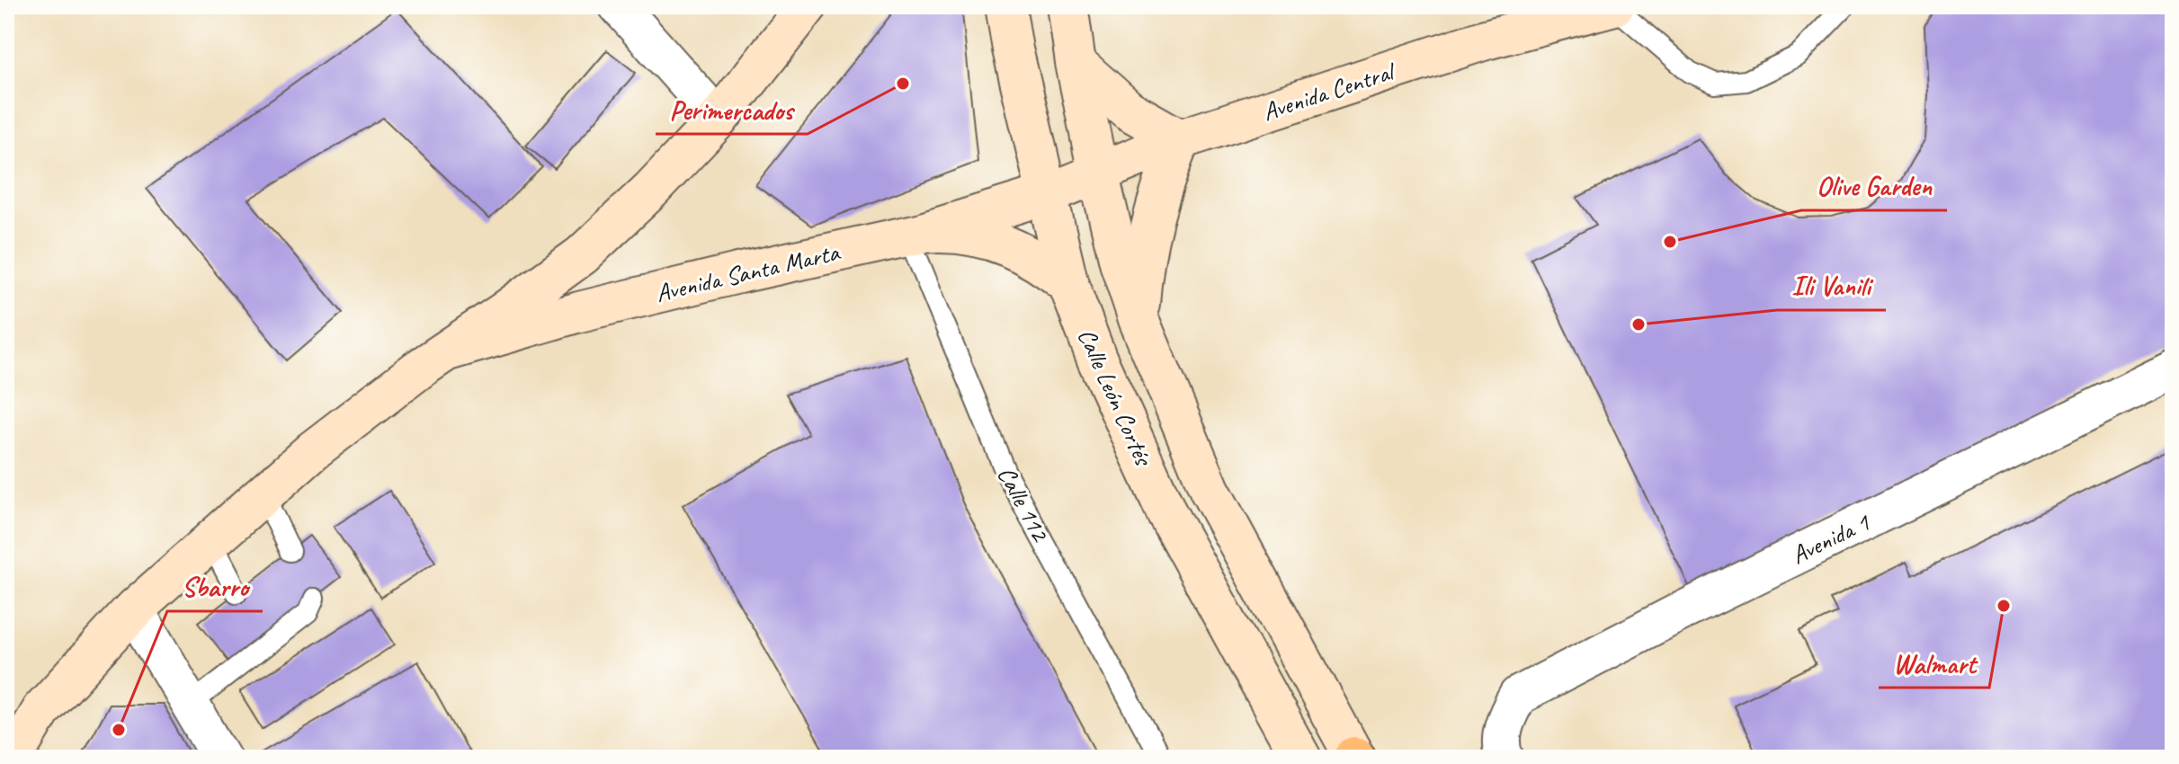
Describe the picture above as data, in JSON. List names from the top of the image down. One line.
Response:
{"streets":{"main road":["Avenida Central","Avenida Santa Marta","Calle León Cortés"],"street":["Avenida 1"],"lane":["Calle 112"]},"crossings":[["Avenida Central","Avenida Santa Marta"],["Avenida Central","Calle León Cortés"],["Avenida Santa Marta","Calle León Cortés"],["Avenida Santa Marta","Calle 112"]],"places":["Perimercados","Olive Garden","Ili Vanili","Walmart","Sbarro"]}
